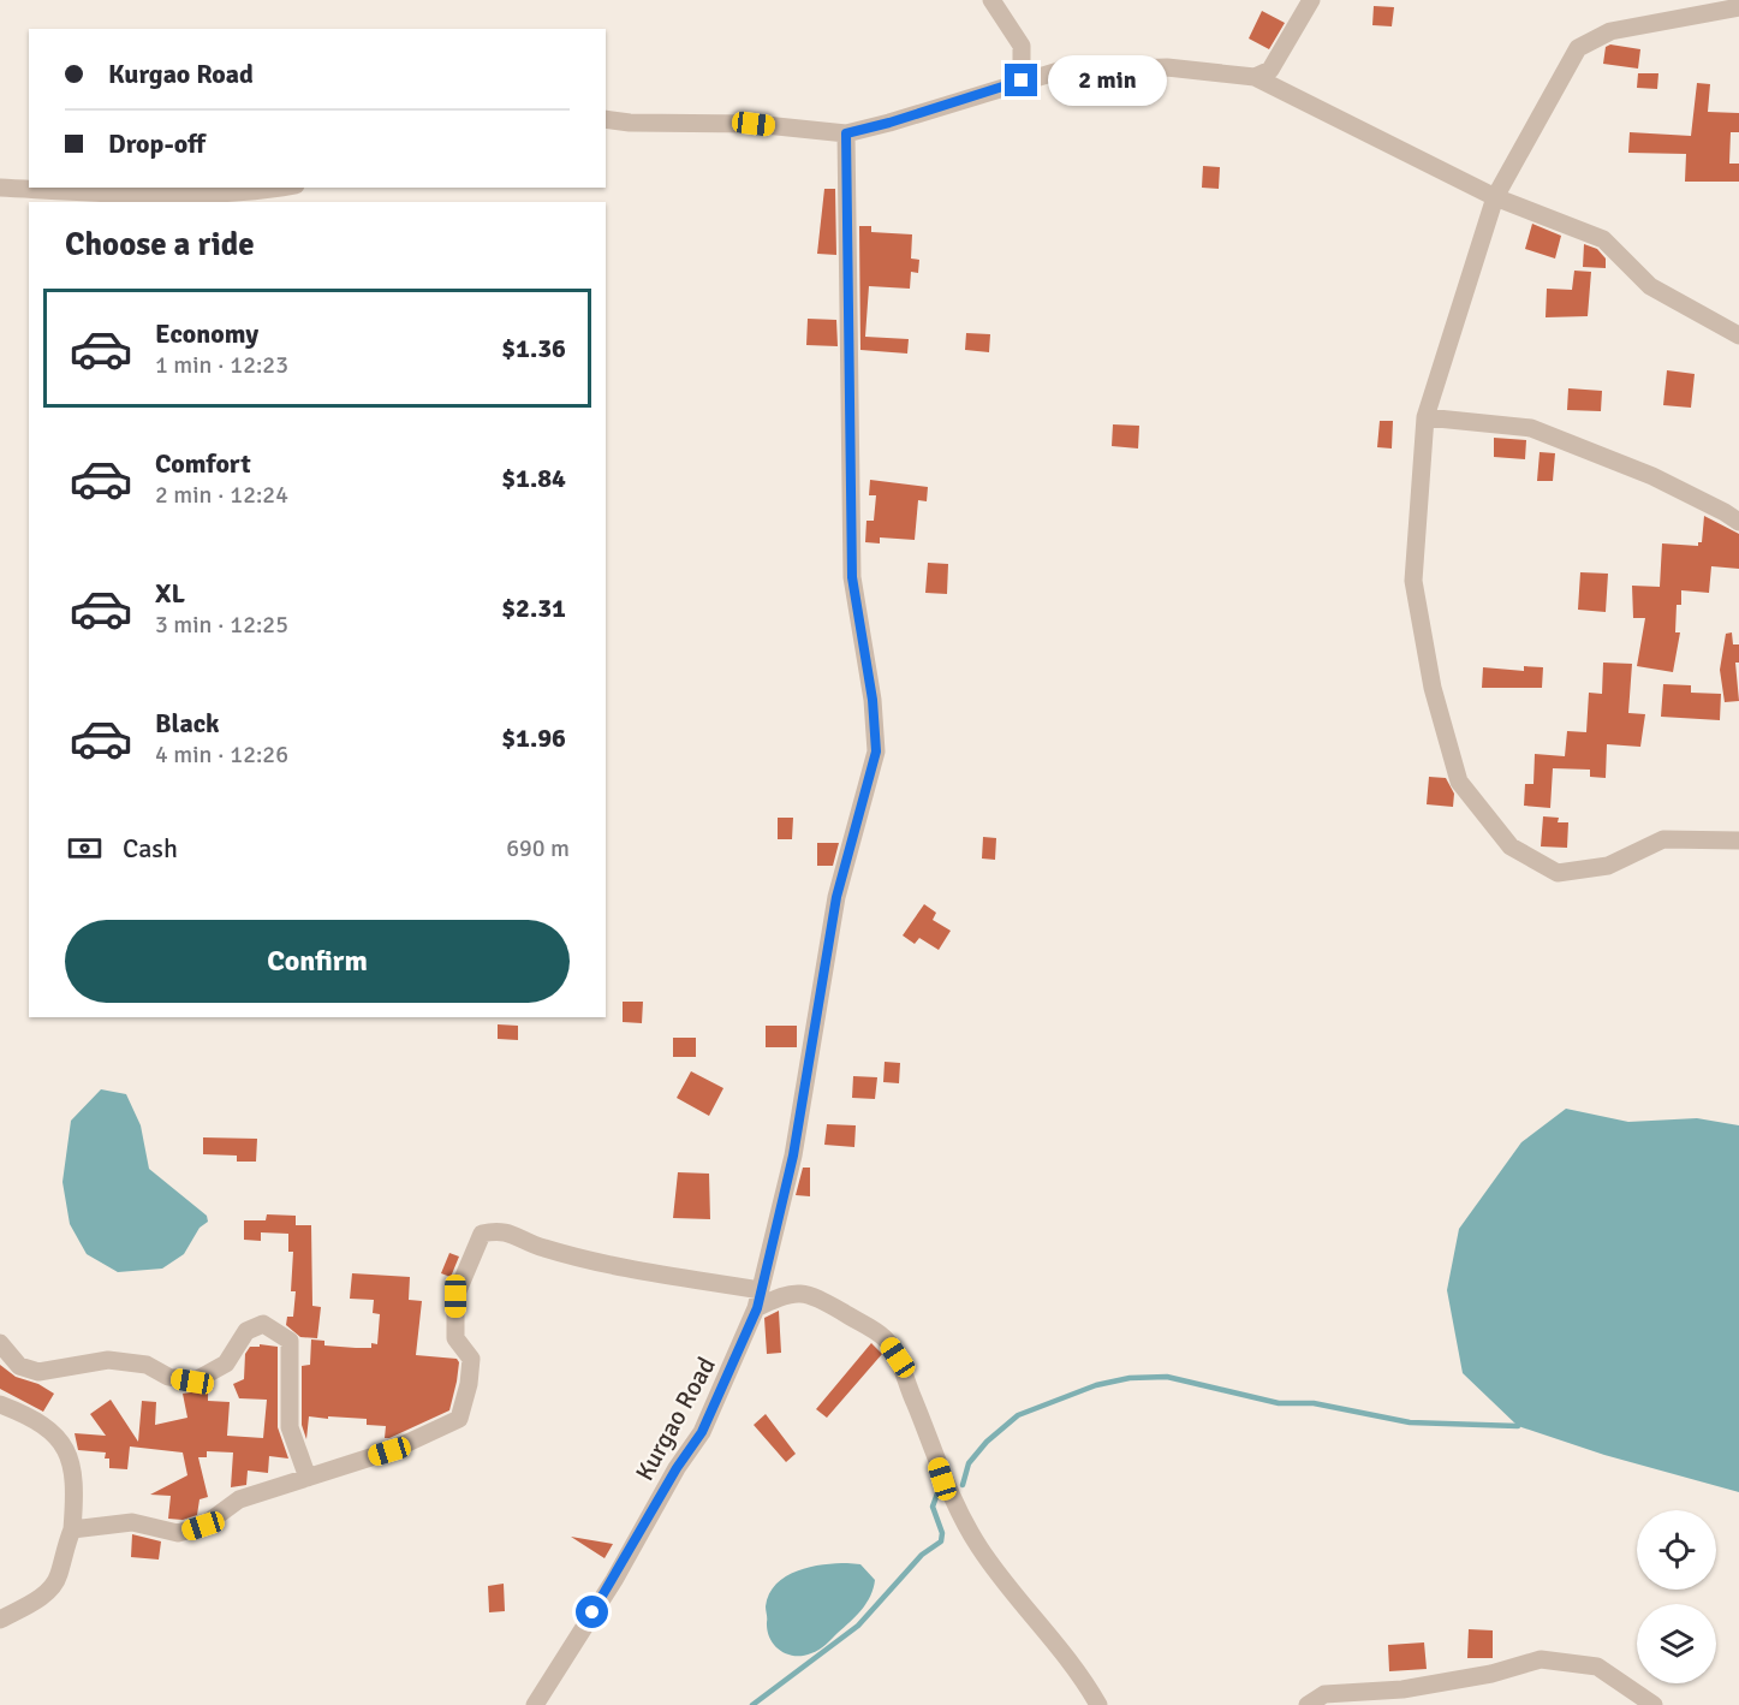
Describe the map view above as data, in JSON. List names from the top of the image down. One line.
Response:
{"streets":{"street":["Kurgao Road"]},"page":{"banner":["Kurgao Road","Drop-off"],"bubble":"2 min","heading":"Choose a ride","list":[{"name":"Economy","note":"1 min · 12:23","value":"$1.36"},{"name":"Comfort","note":"2 min · 12:24","value":"$1.84"},{"name":"XL","note":"3 min · 12:25","value":"$2.31"},{"name":"Black","note":"4 min · 12:26","value":"$1.96"}],"pay":["Cash","690 m"],"buttons":"Confirm"}}
